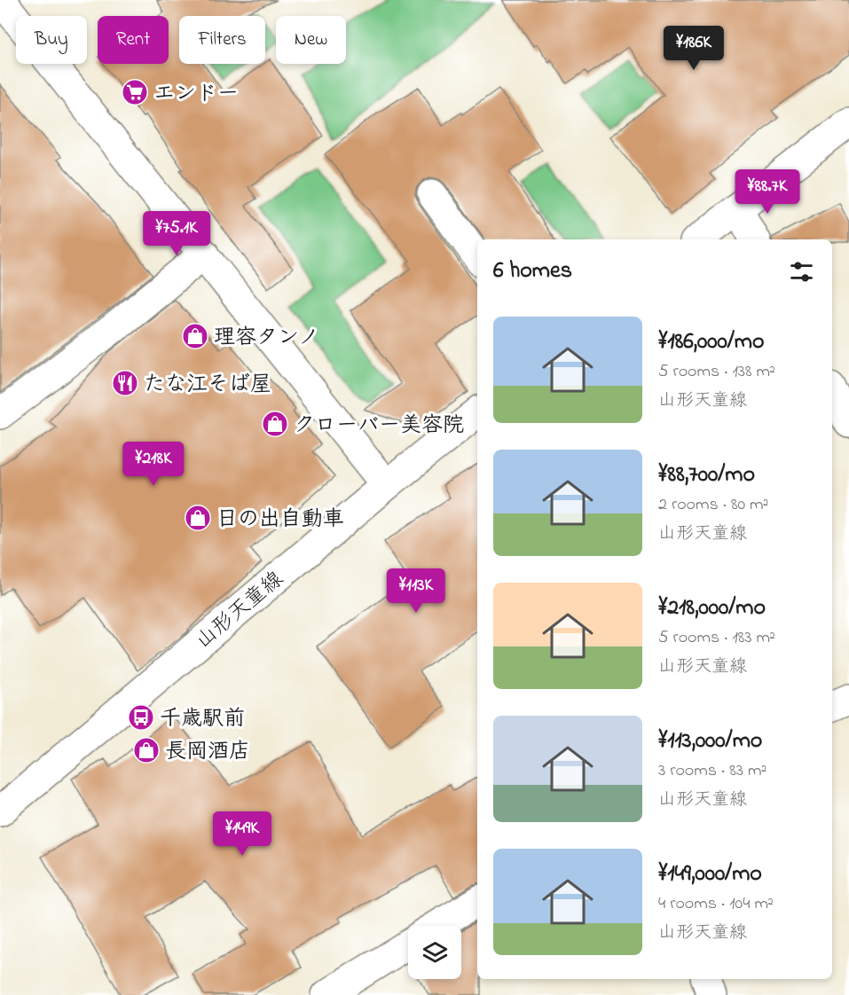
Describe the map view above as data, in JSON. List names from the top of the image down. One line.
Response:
{"streets":{"street":["山形天童線"]},"places":{"supermarket":["エンドー"],"shop":["理容タンノ","クローバー美容院","日の出自動車","長岡酒店"],"restaurant":["たな江そば屋"],"bus stop":["千歳駅前"]},"page":{"chip":["Buy","Rent","Filters","New"],"price":["¥186K","¥88.7K","¥75.1K","¥218K","¥113K","¥149K"],"heading":"6 homes","list":[{"name":"¥186,000/mo","note":"5 rooms · 138 m² · 山形天童線"},{"name":"¥88,700/mo","note":"2 rooms · 80 m² · 山形天童線"},{"name":"¥218,000/mo","note":"5 rooms · 183 m² · 山形天童線"},{"name":"¥113,000/mo","note":"3 rooms · 83 m² · 山形天童線"},{"name":"¥149,000/mo","note":"4 rooms · 104 m² · 山形天童線"}]}}
